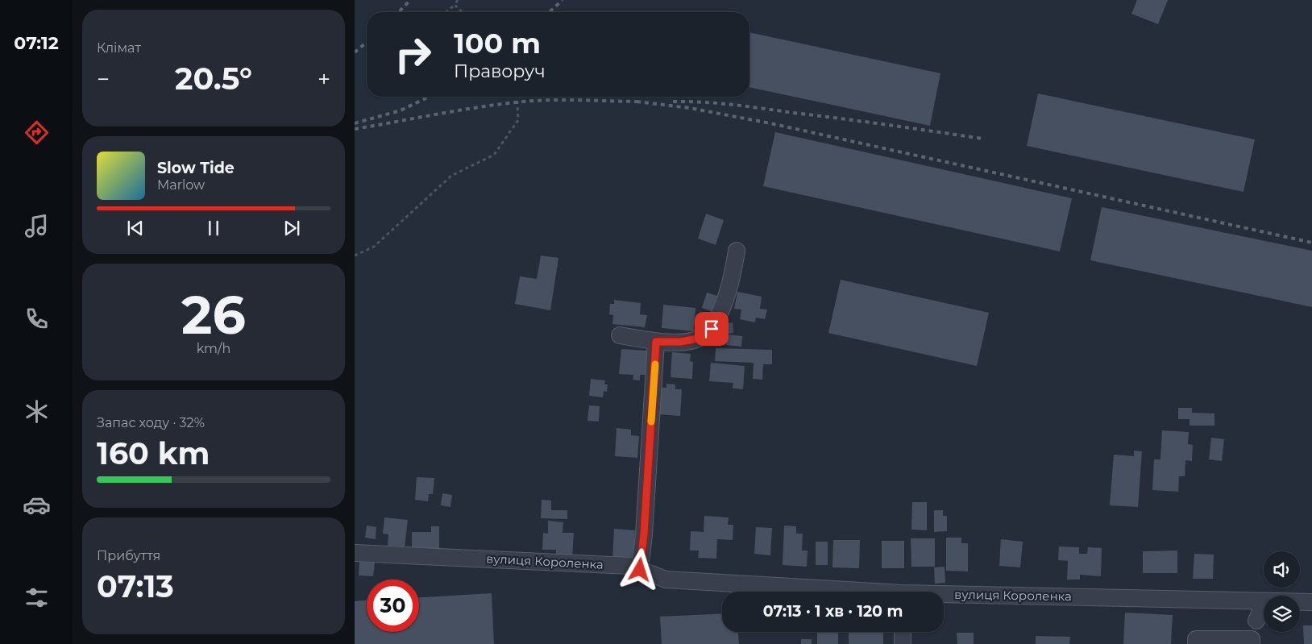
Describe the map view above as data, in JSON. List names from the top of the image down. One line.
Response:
{"streets":{"street":["вулиця Короленка"]},"page":{"tabs":"07:12","tile":["Клімат",["26","km/h"],["Запас ходу · 32%","160 km"],["Прибуття","07:13"]],"turn":["100 m","Праворуч"],"heat":["−","20.5°","+"],"song":["Slow Tide","Marlow"],"limit":"30","trip":"07:13 · 1 хв · 120 m"}}
